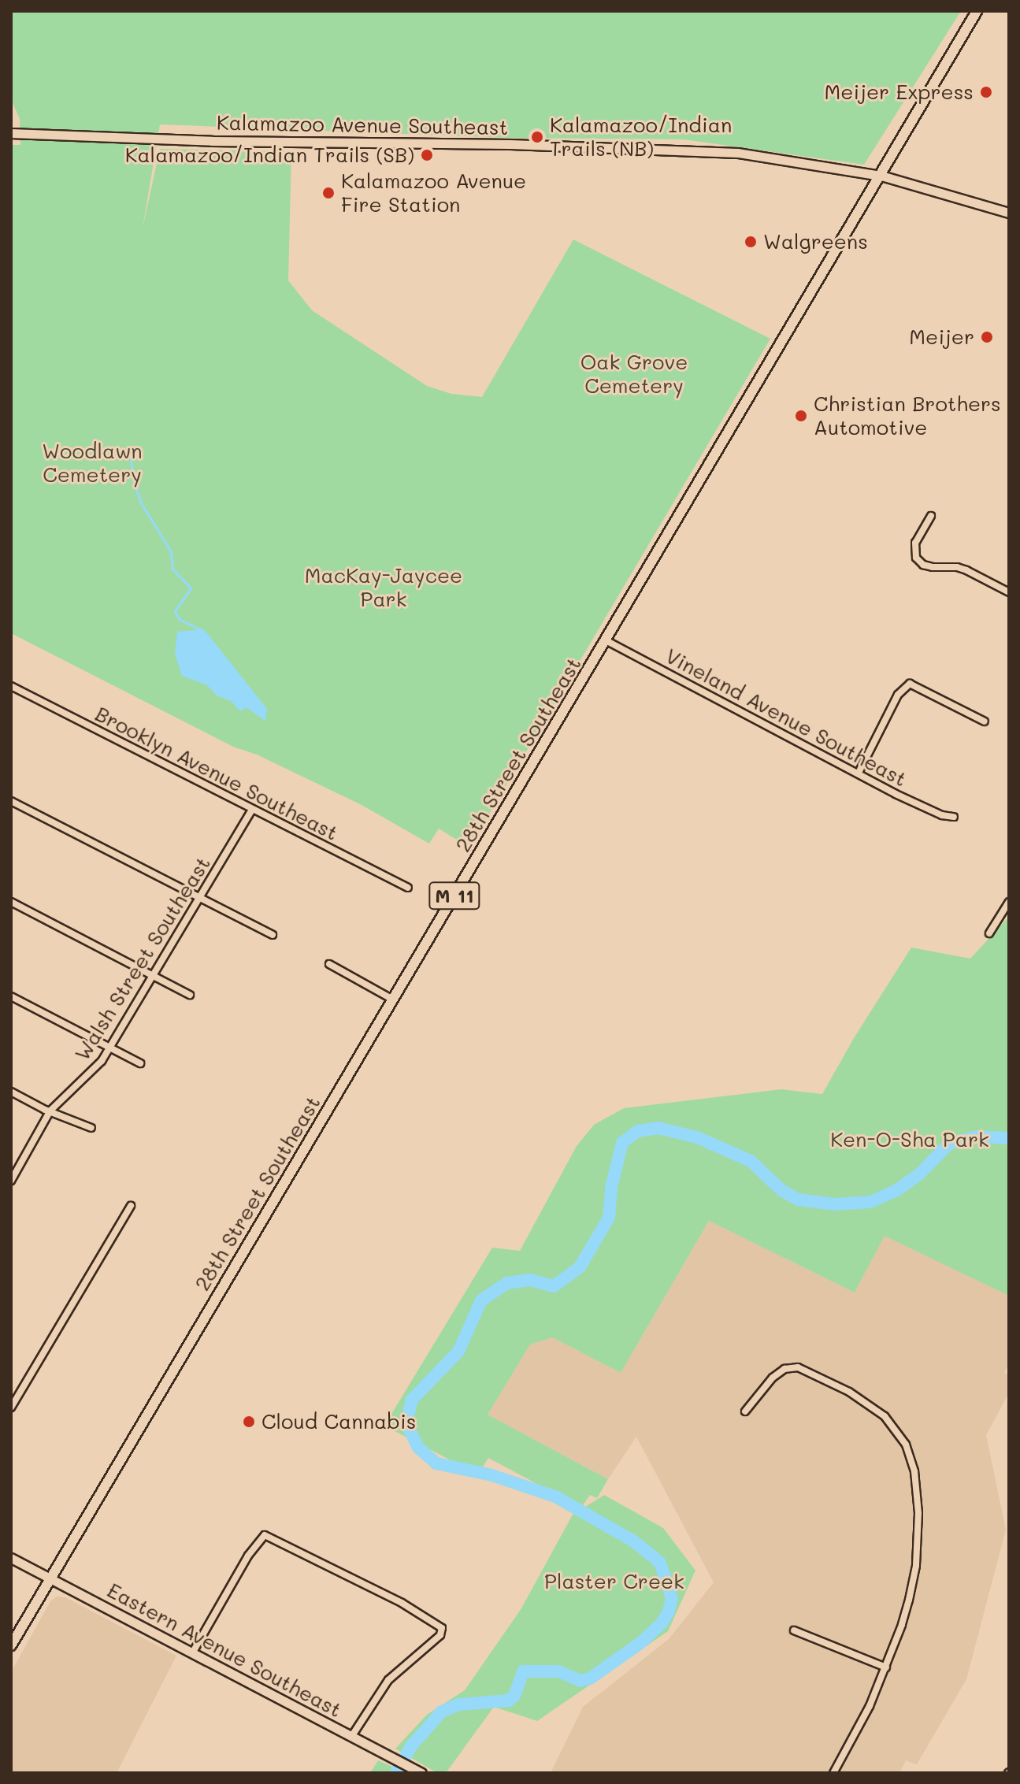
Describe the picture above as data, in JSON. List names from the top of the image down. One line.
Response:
{"streets":{"main road":["Kalamazoo Avenue Southeast","28th Street Southeast","M 11","Eastern Avenue Southeast"],"street":["Vineland Avenue Southeast","Brooklyn Avenue Southeast","Walsh Street Southeast"]},"crossings":[["Kalamazoo Avenue Southeast","28th Street Southeast"],["Vineland Avenue Southeast","28th Street Southeast"],["28th Street Southeast","Eastern Avenue Southeast"],["Brooklyn Avenue Southeast","Walsh Street Southeast"]],"parks":["Oak Grove Cemetery","Woodlawn Cemetery","MacKay-Jaycee Park","Ken-O-Sha Park","Plaster Creek"],"places":["Meijer Express","Kalamazoo/Indian Trails (NB)","Kalamazoo/Indian Trails (SB)","Kalamazoo Avenue Fire Station","Walgreens","Meijer","Christian Brothers Automotive","Cloud Cannabis"]}
